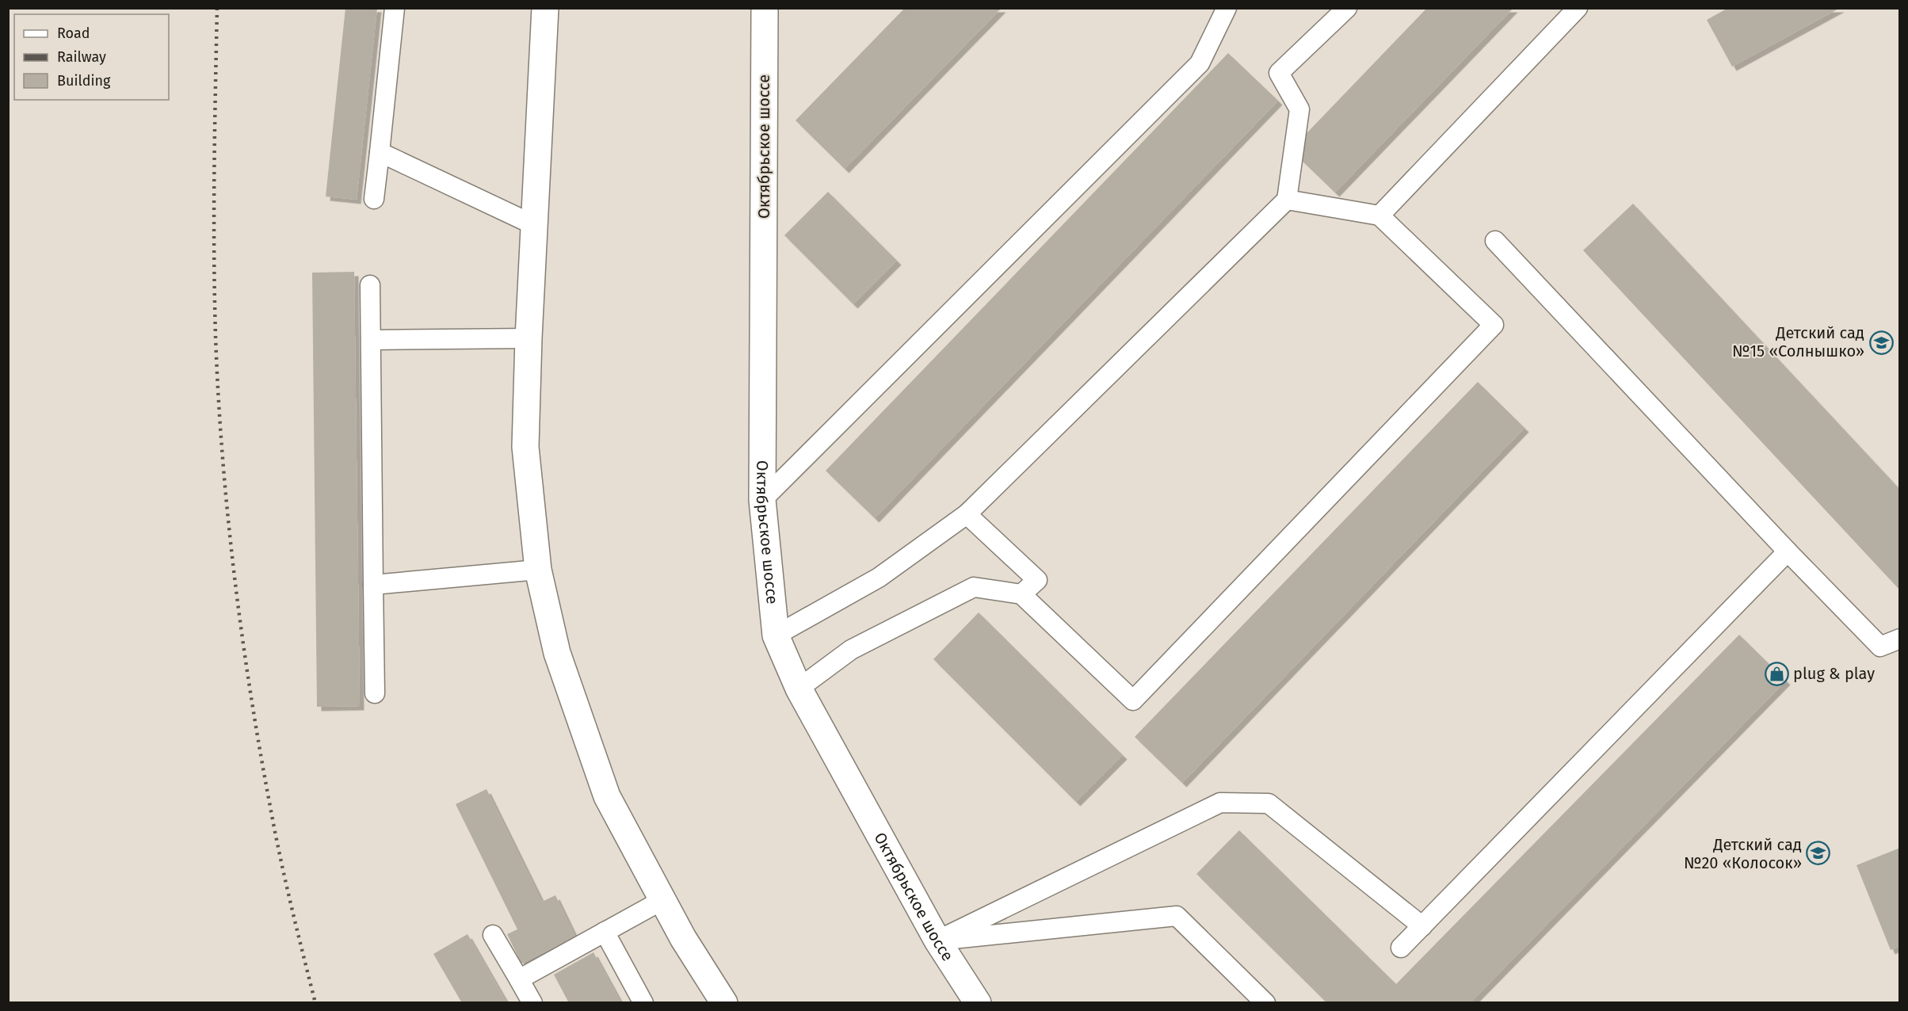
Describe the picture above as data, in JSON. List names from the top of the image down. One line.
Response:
{"streets":{"street":["Октябрьское шоссе"]},"places":{"school or university":["Детский сад №15 «Солнышко»","Детский сад №20 «Колосок»"],"shop":["plug & play"]},"legend":["Road","Railway","Building"]}
